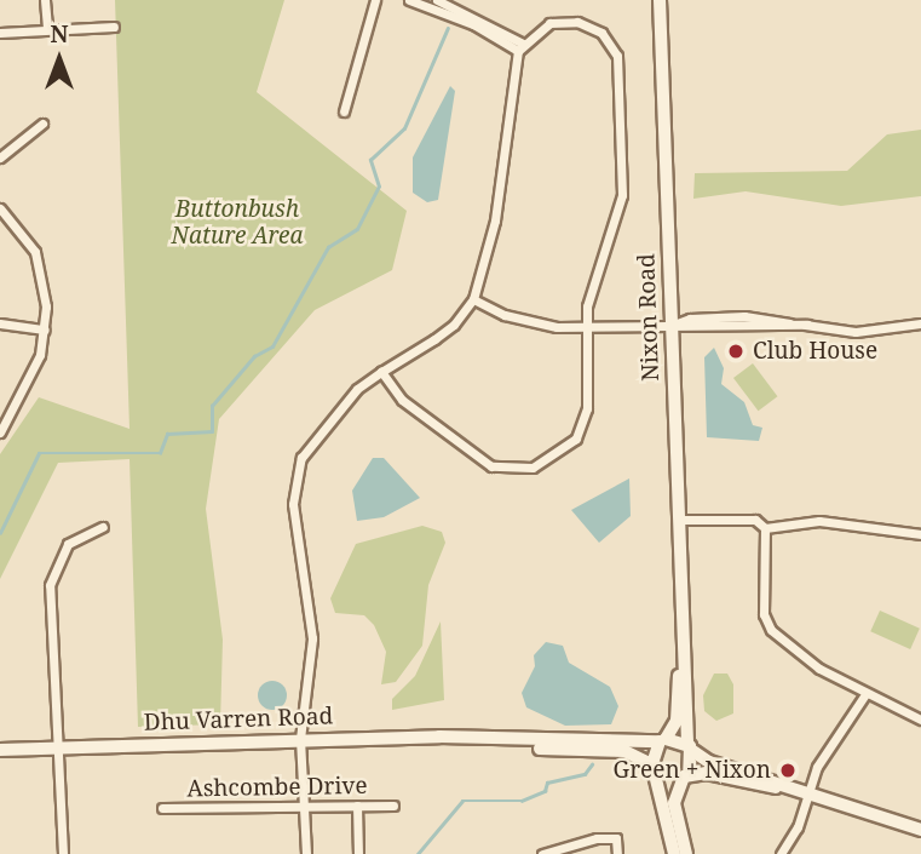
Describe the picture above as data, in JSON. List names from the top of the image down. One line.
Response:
{"streets":{"main road":["Nixon Road","Dhu Varren Road"],"street":["Ashcombe Drive"]},"crossings":[["Nixon Road","Dhu Varren Road"]],"parks":["Buttonbush Nature Area"],"places":["Club House","Green + Nixon"],"north":"top"}
